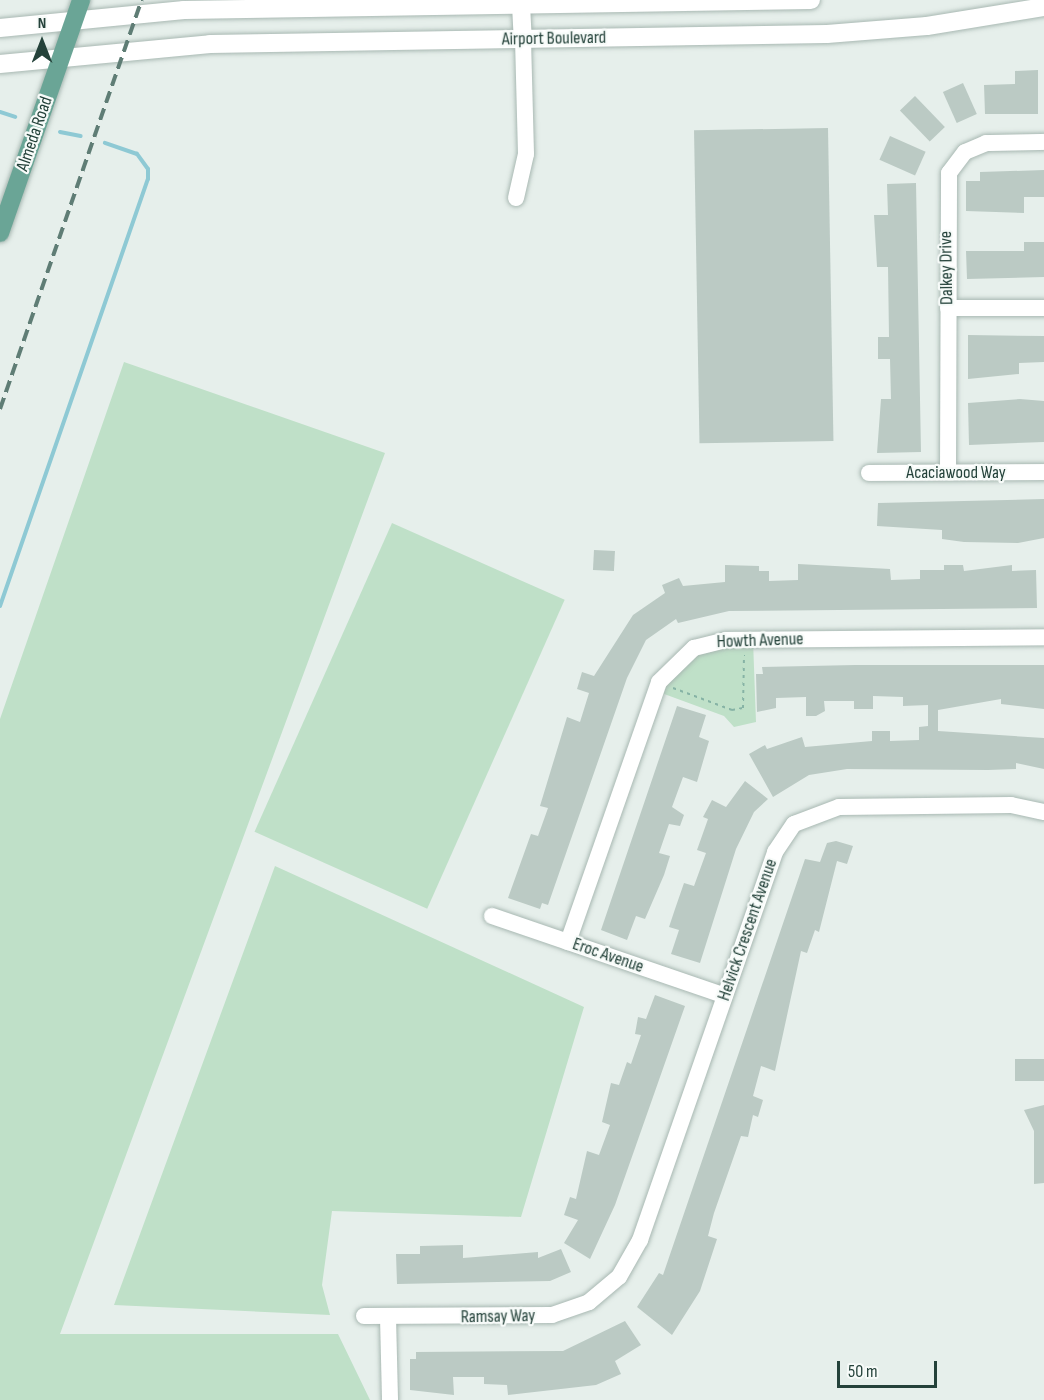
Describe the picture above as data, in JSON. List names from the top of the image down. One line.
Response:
{"streets":{"main road":["Airport Boulevard","Almeda Road"],"street":["Dalkey Drive","Acaciawood Way","Howth Avenue","Helvick Crescent Avenue","Eroc Avenue","Ramsay Way"]},"crossings":[["Airport Boulevard","Almeda Road"],["Dalkey Drive","Acaciawood Way"],["Howth Avenue","Eroc Avenue"],["Helvick Crescent Avenue","Eroc Avenue"],["Helvick Crescent Avenue","Ramsay Way"]],"scale_bar":"50 m","north":"top"}
